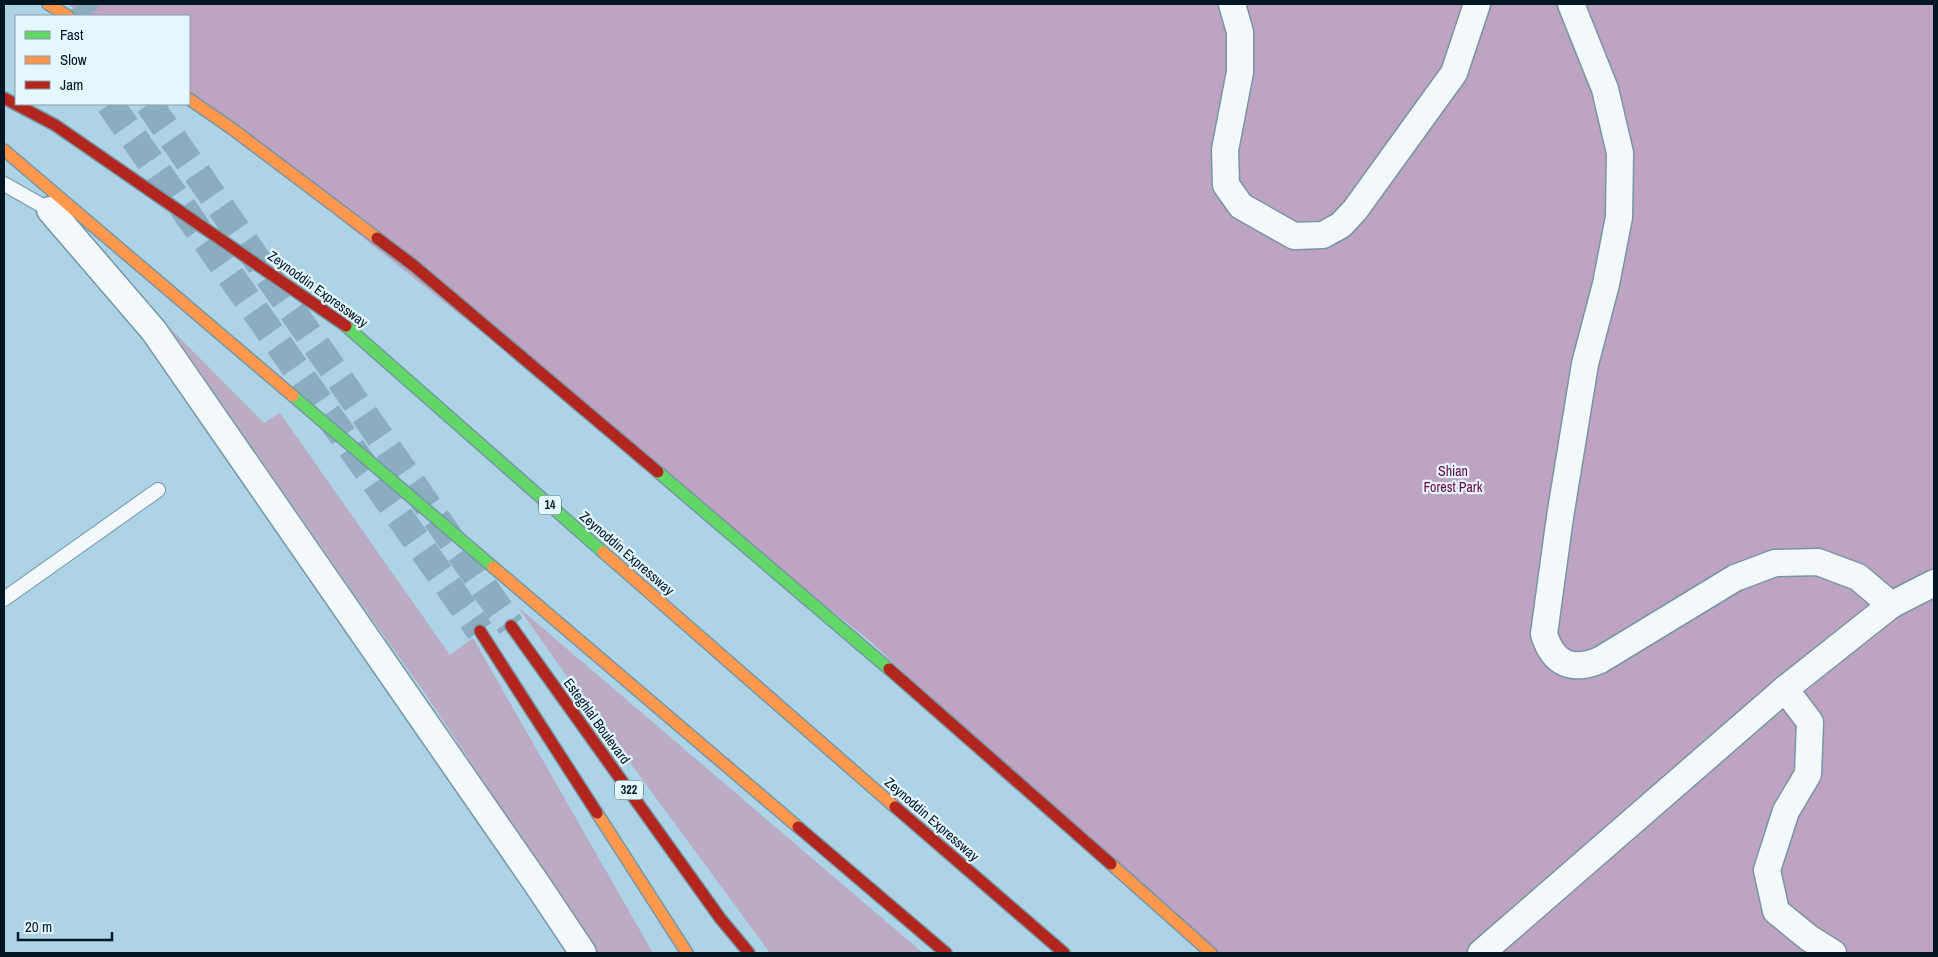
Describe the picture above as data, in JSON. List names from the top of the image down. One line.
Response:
{"streets":{"main road":["Zeynoddin Expressway","14","Esteghlal Boulevard","322"]},"parks":["Shian Forest Park"],"legend":["Fast","Slow","Jam"],"scale_bar":"20 m"}
